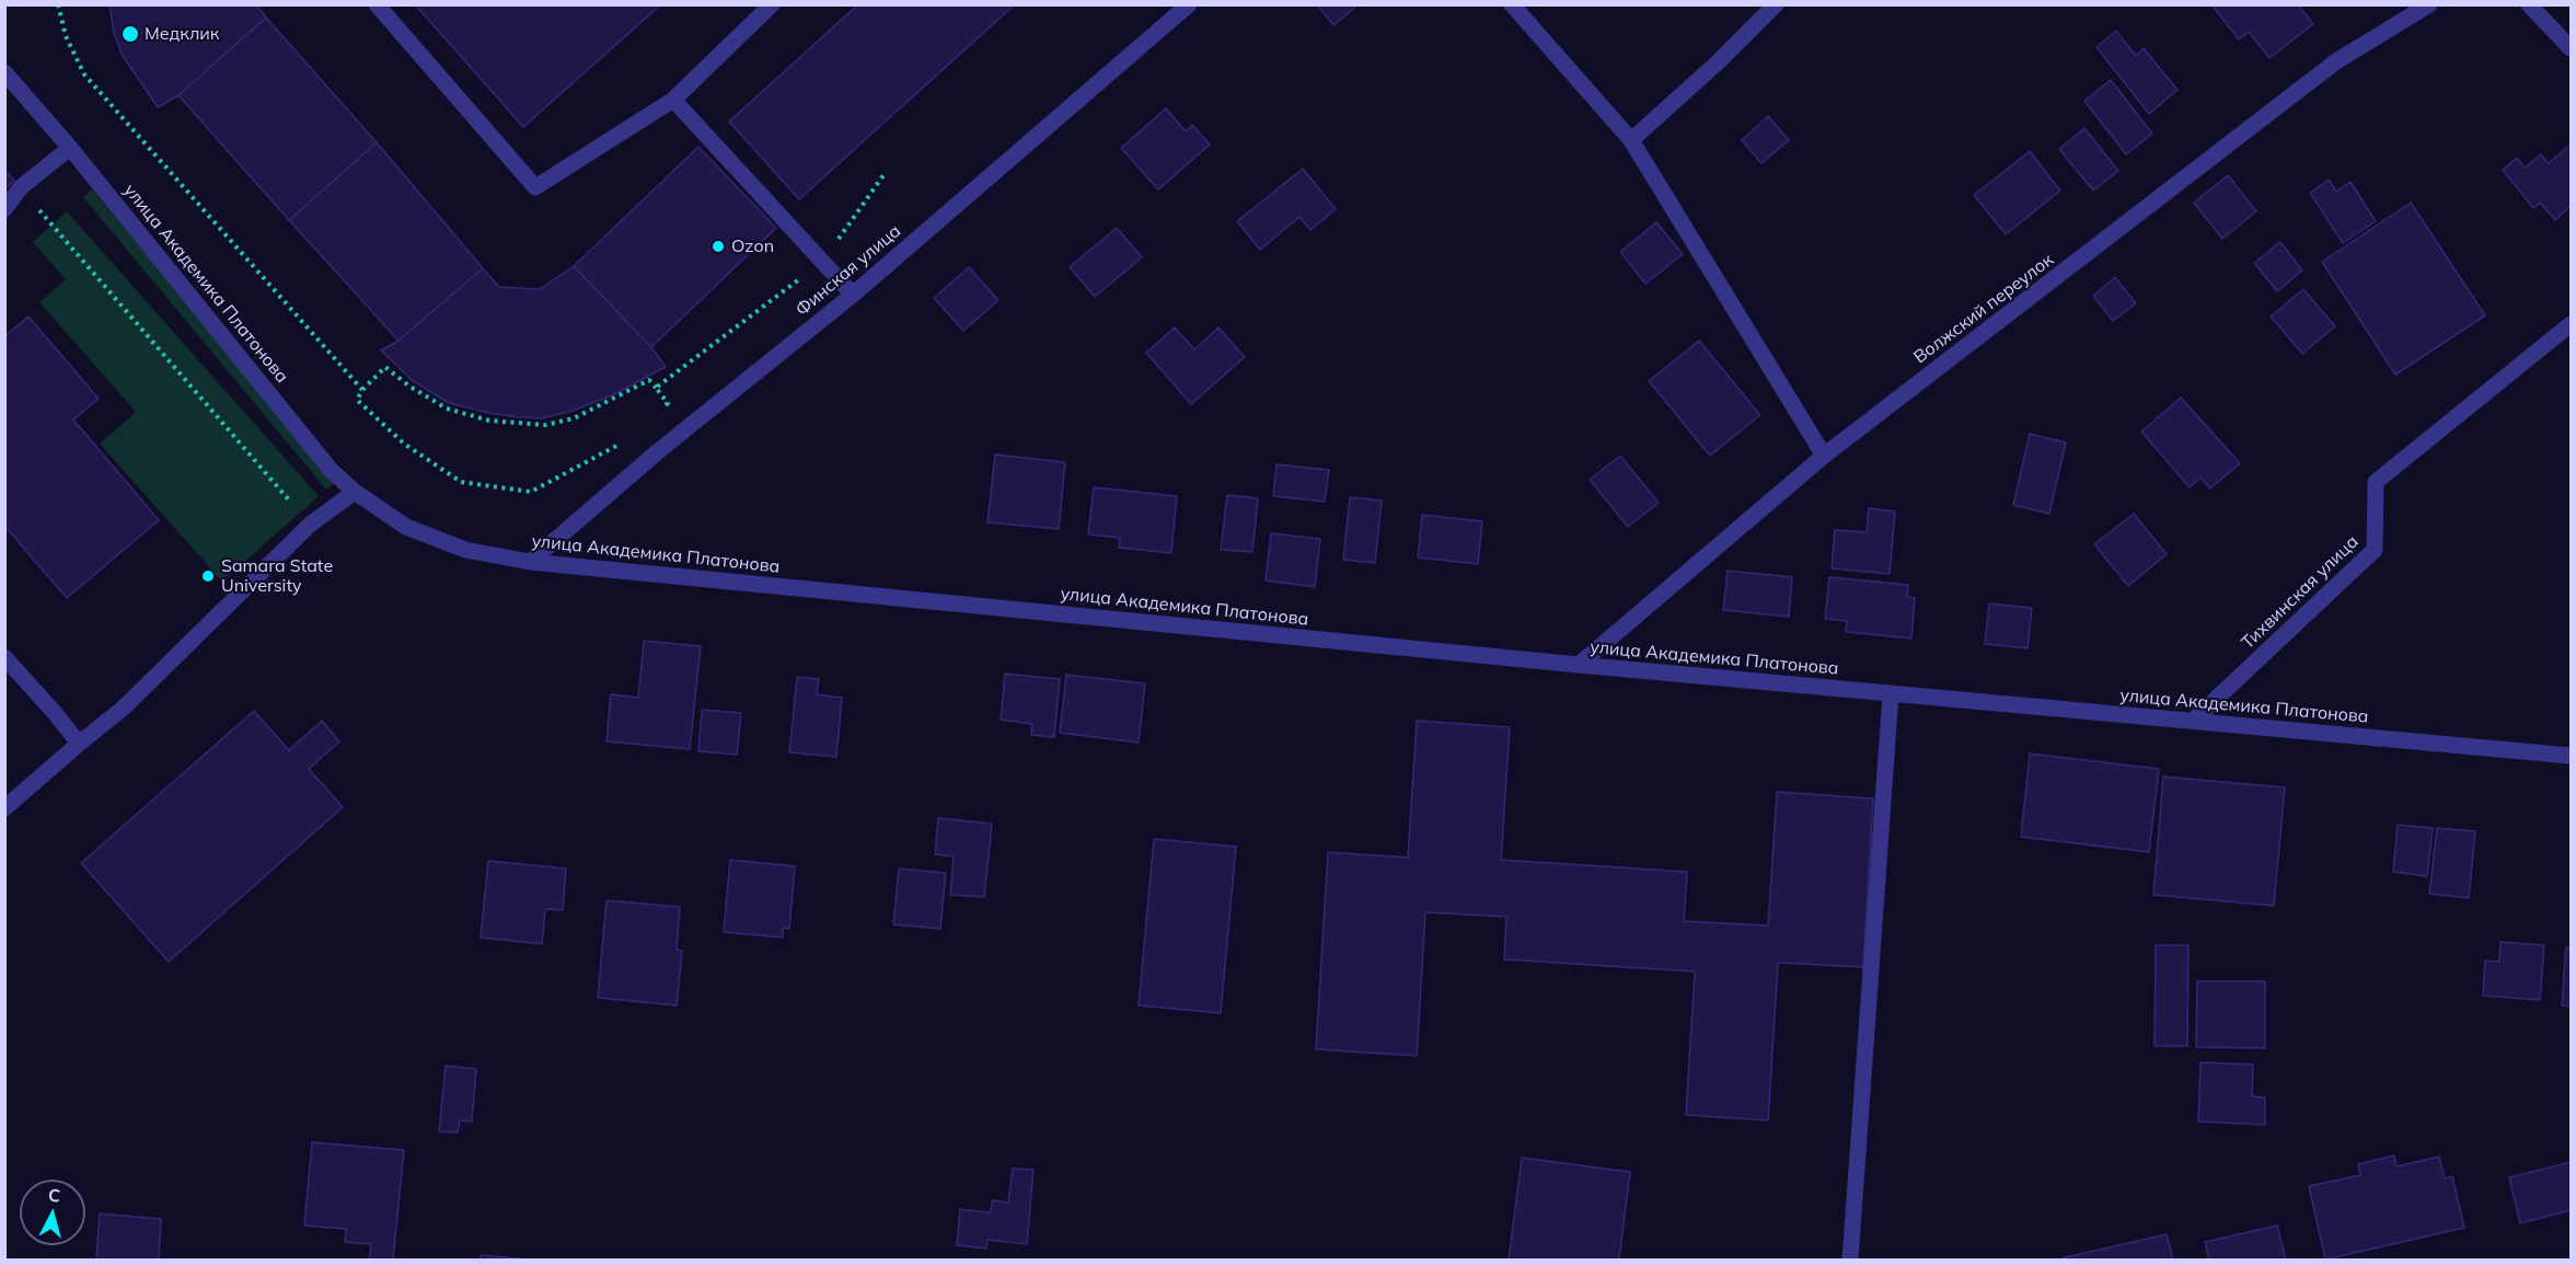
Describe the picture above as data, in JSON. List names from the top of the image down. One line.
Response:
{"streets":{"street":["Финская улица","улица Академика Платонова","Волжский переулок","Тихвинская улица"]},"crossings":[["Финская улица","улица Академика Платонова"],["улица Академика Платонова","Волжский переулок"],["улица Академика Платонова","Тихвинская улица"]],"places":["Медклик","Ozon","Samara State University"],"north":"top"}
